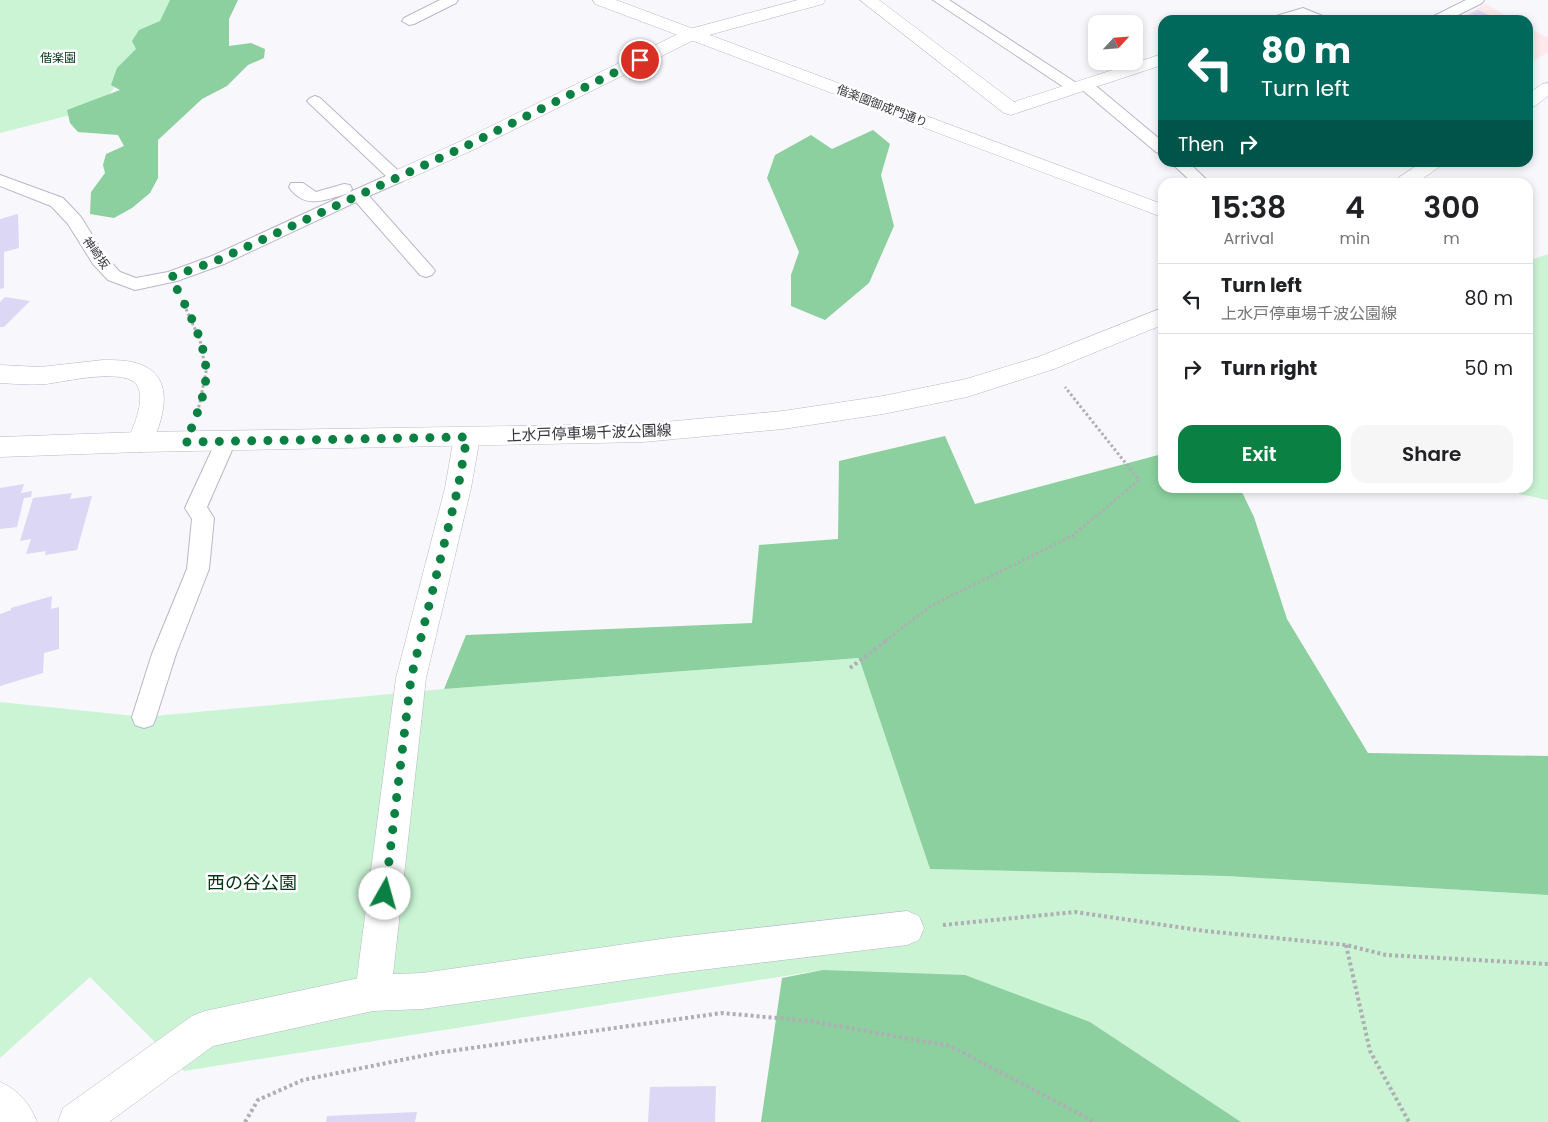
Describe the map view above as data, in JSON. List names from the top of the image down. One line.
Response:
{"streets":{"street":["偕楽園御成門通り","上水戸停車場千波公園線"],"lane":["神崎坂"]},"parks":["偕楽園","西の谷公園"],"north":"top right","page":{"turn":["80 m","Turn left"],"then":"Then","eta":["15:38","Arrival","4","min","300","m"],"list":[{"name":"Turn left","note":"上水戸停車場千波公園線","value":"80 m"},{"name":"Turn right","value":"50 m"}],"buttons":["Exit","Share"]}}
